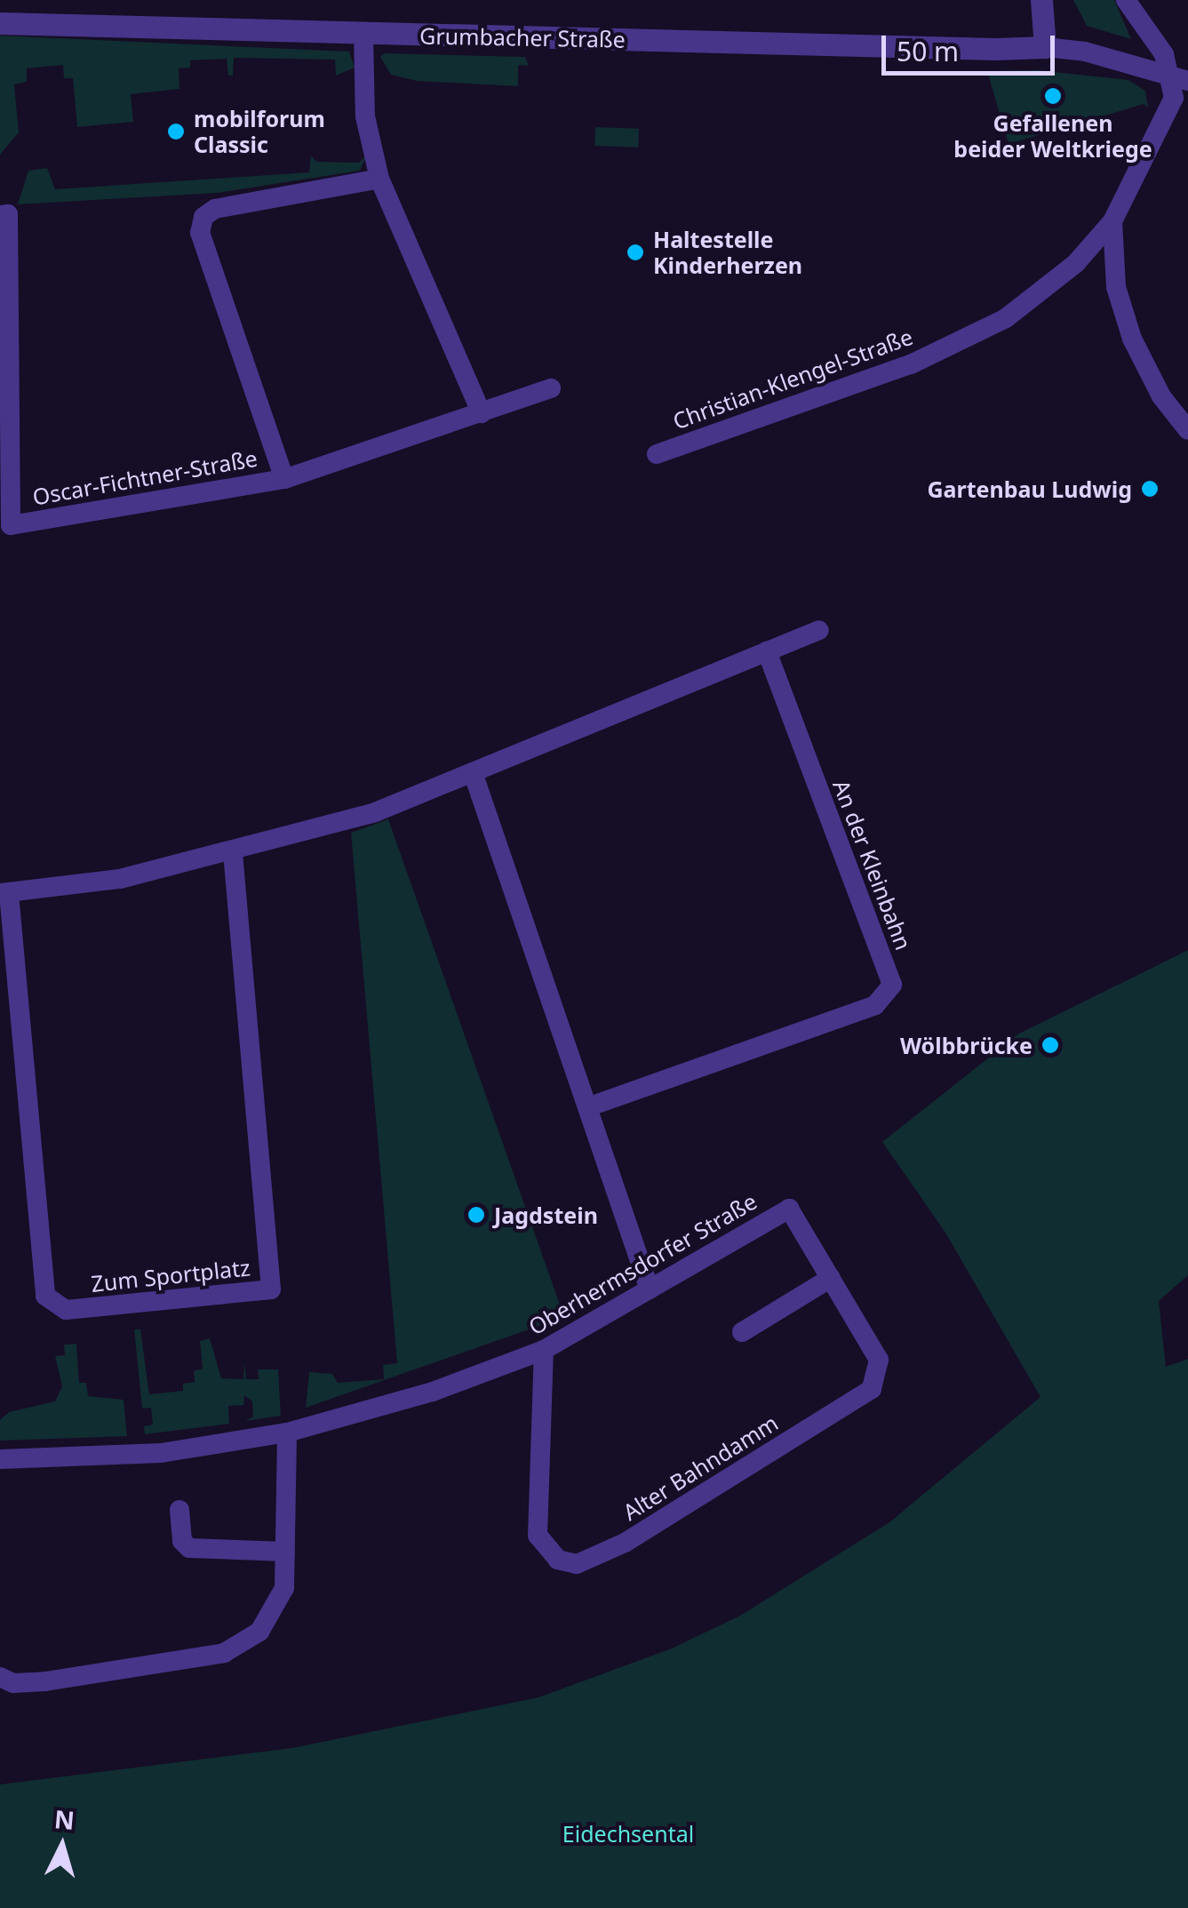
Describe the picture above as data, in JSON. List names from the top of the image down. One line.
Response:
{"streets":{"street":["Grumbacher Straße","Christian-Klengel-Straße","Oscar-Fichtner-Straße","An der Kleinbahn","Oberhermsdorfer Straße","Zum Sportplatz","Alter Bahndamm"]},"crossings":[["Oberhermsdorfer Straße","Alter Bahndamm"]],"parks":["Eidechsental"],"places":["Gefallenen beider Weltkriege","mobilforum Classic","Haltestelle Kinderherzen","Gartenbau Ludwig","Wölbbrücke","Jagdstein"],"scale_bar":"50 m","north":"top"}
